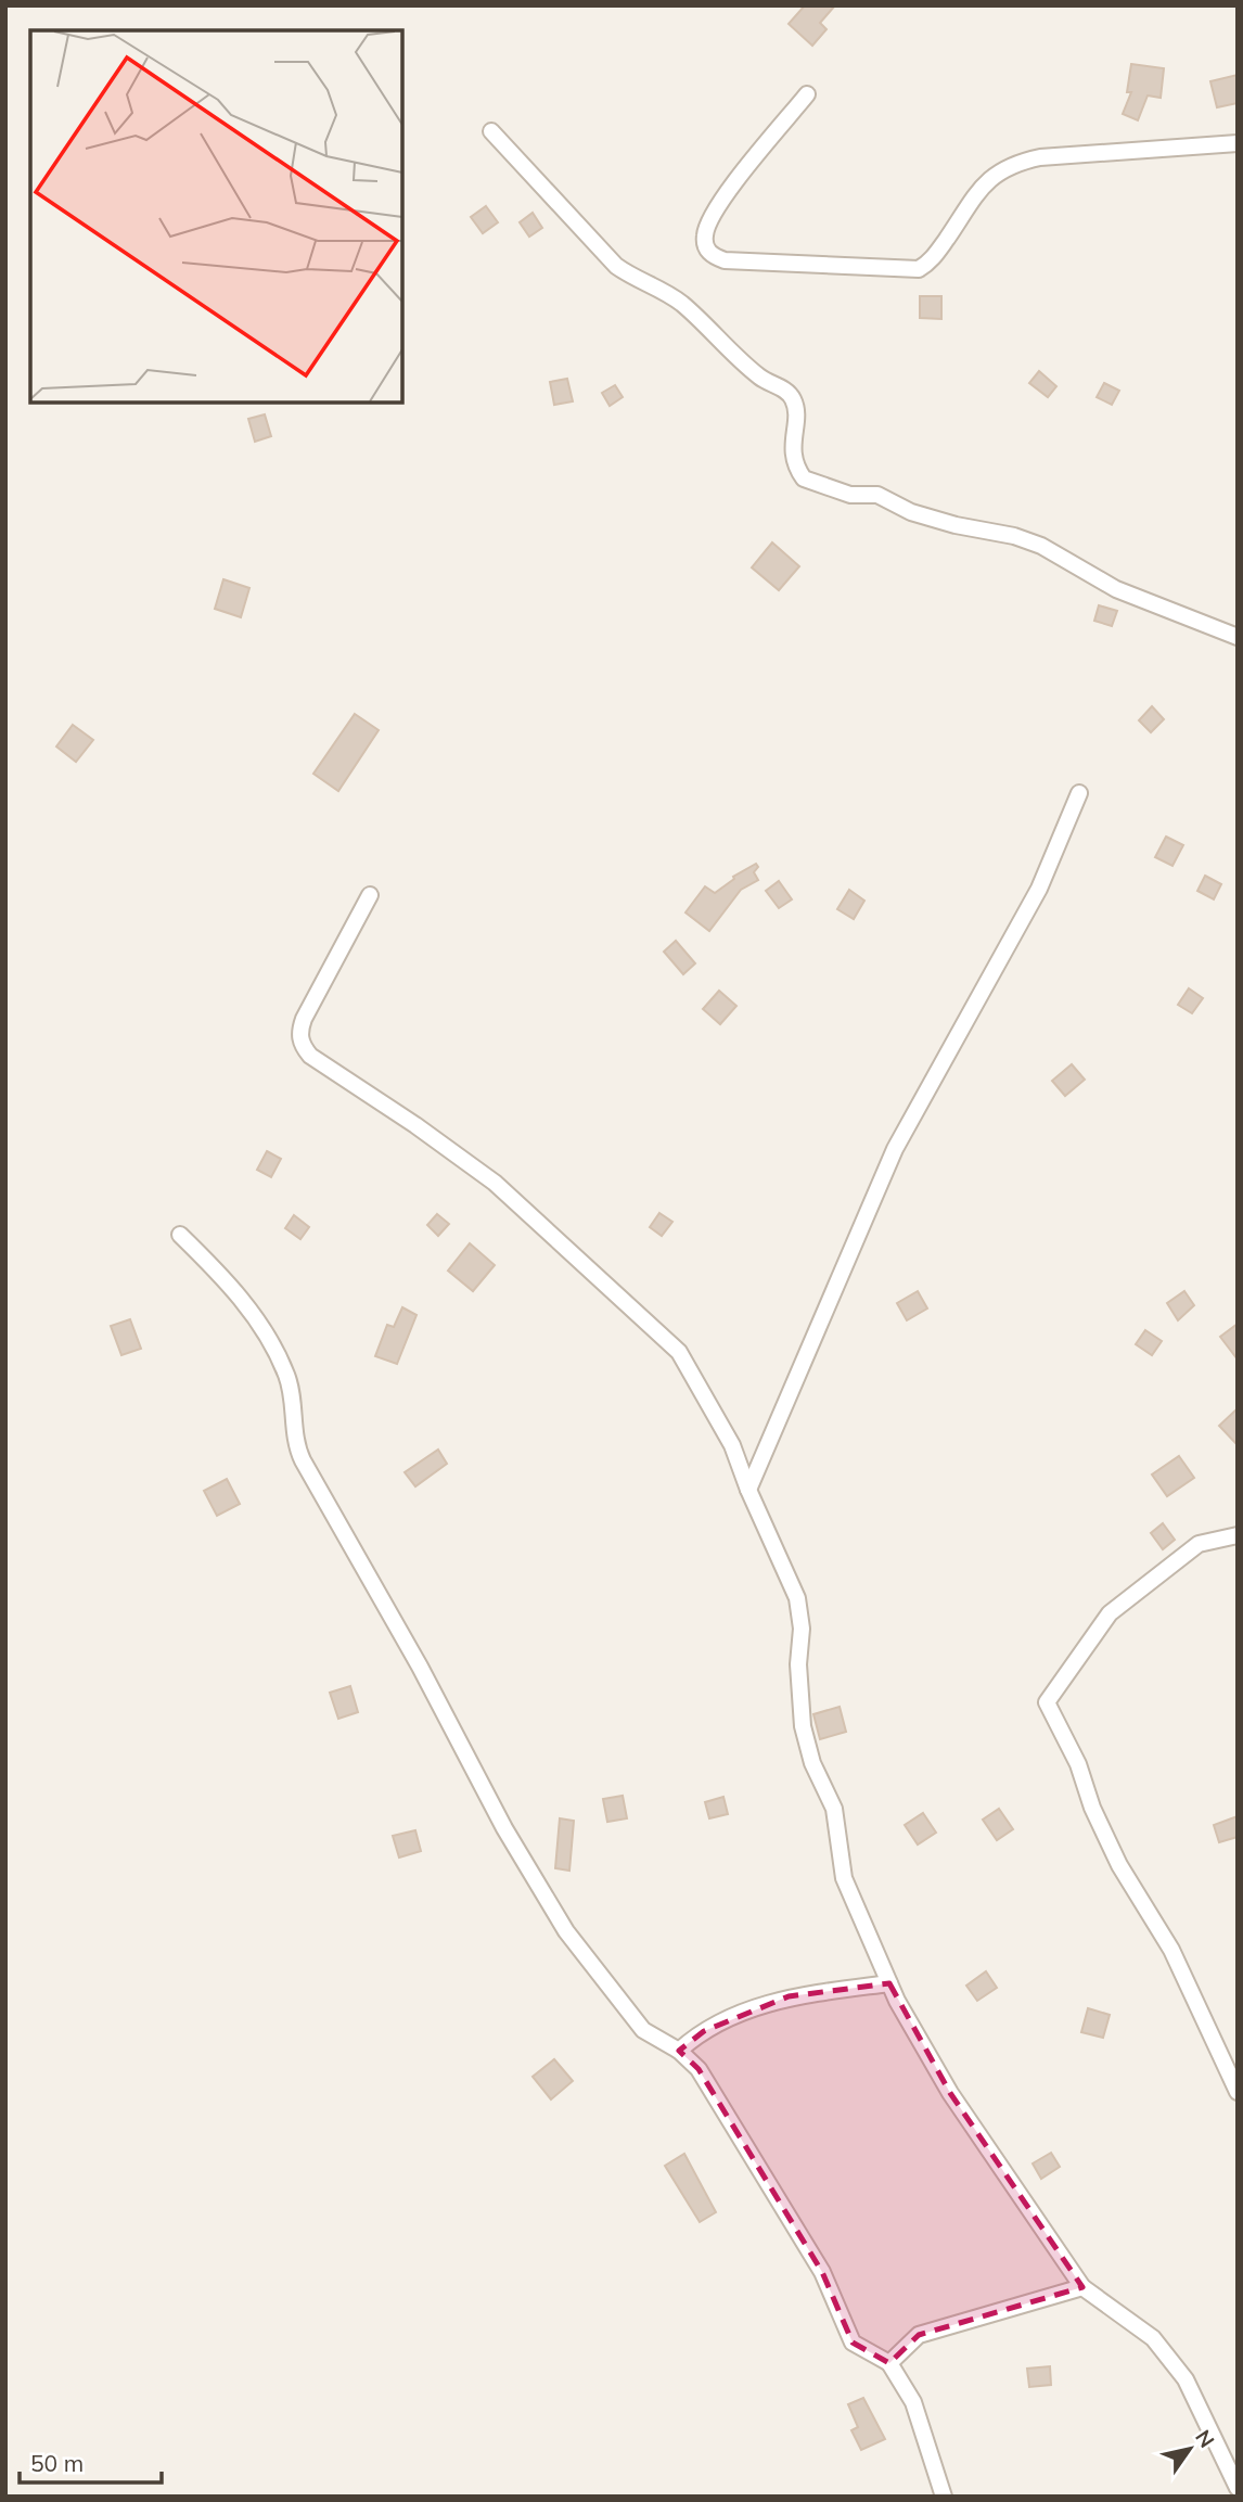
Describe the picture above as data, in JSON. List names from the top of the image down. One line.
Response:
{"scale_bar":"50 m","north":"top right"}
